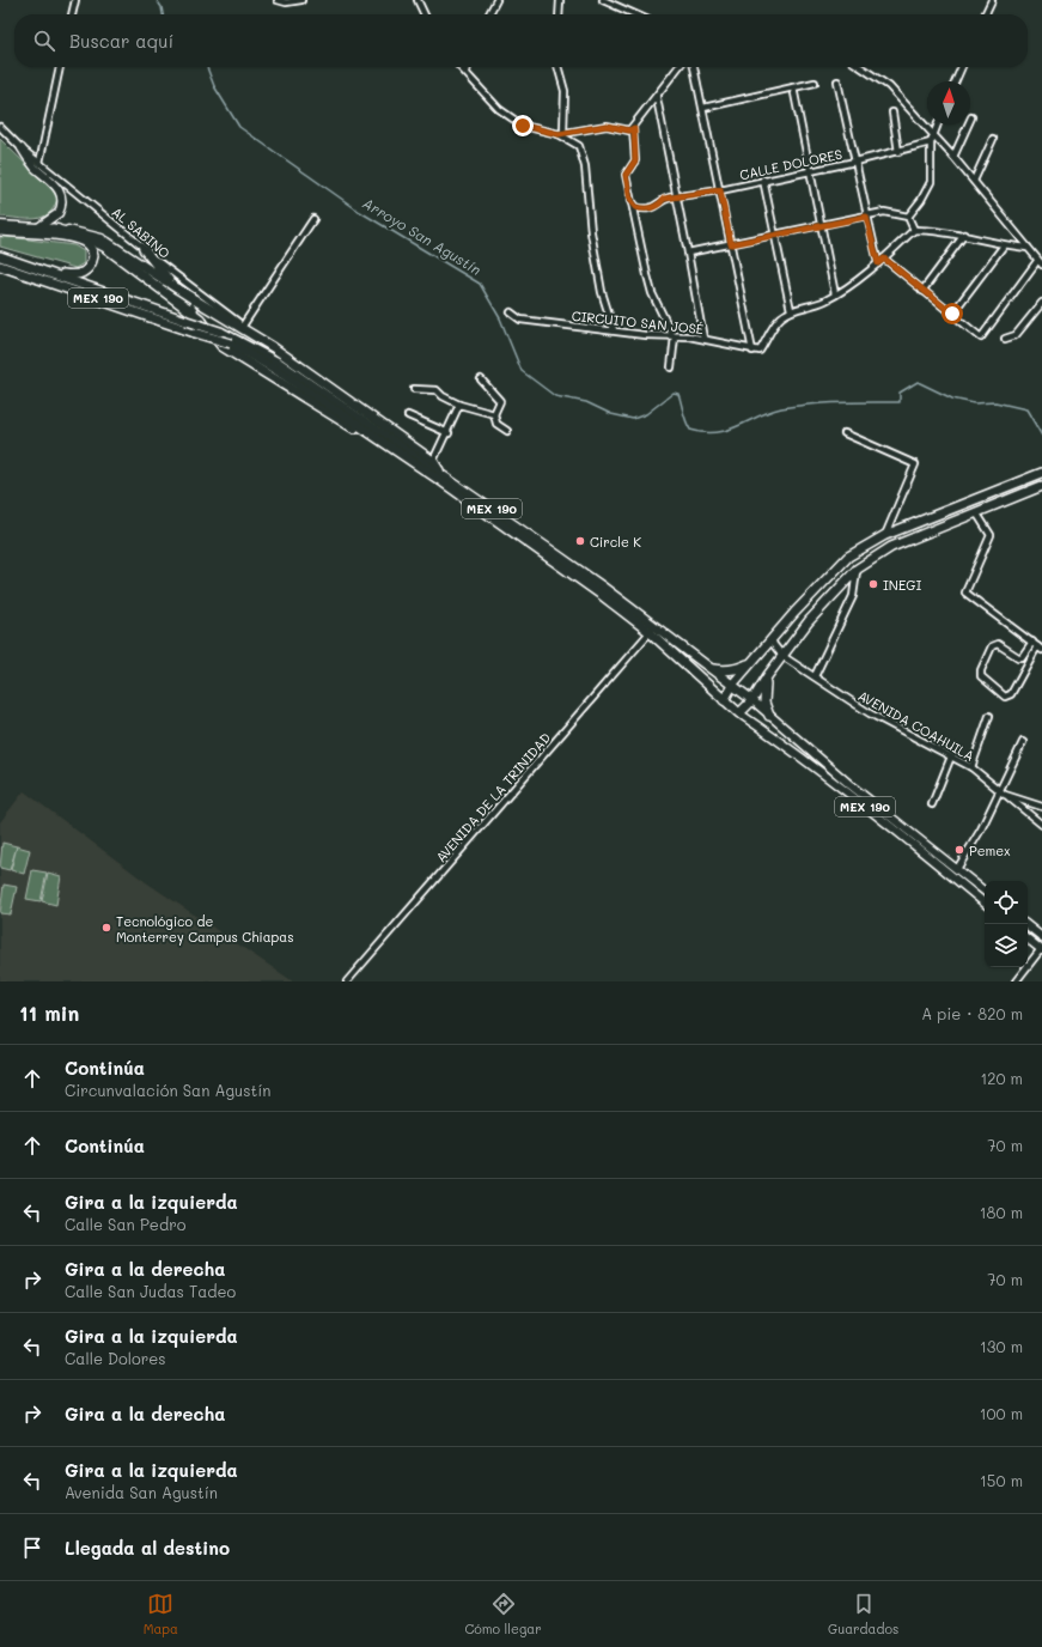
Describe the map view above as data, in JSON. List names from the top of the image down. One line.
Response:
{"streets":{"highway":["MEX 190"],"street":["CALLE DOLORES","AL SABINO","CIRCUITO SAN JOSÉ","AVENIDA COAHUILA","AVENIDA DE LA TRINIDAD"]},"crossings":[["AL SABINO","MEX 190"],["MEX 190","AVENIDA DE LA TRINIDAD"]],"water":["Arroyo San Agustín"],"places":["Circle K","INEGI","Pemex","Tecnológico de Monterrey Campus Chiapas"],"north":"top","page":{"search":"Buscar aquí","heading":["11 min","A pie · 820 m"],"list":[["Continúa","Circunvalación San Agustín","120 m"],["Continúa","70 m"],["Gira a la izquierda","Calle San Pedro","180 m"],["Gira a la derecha","Calle San Judas Tadeo","70 m"],["Gira a la izquierda","Calle Dolores","130 m"],["Gira a la derecha","100 m"],["Gira a la izquierda","Avenida San Agustín","150 m"],"Llegada al destino"],"nav":["Mapa","Cómo llegar","Guardados"]}}
